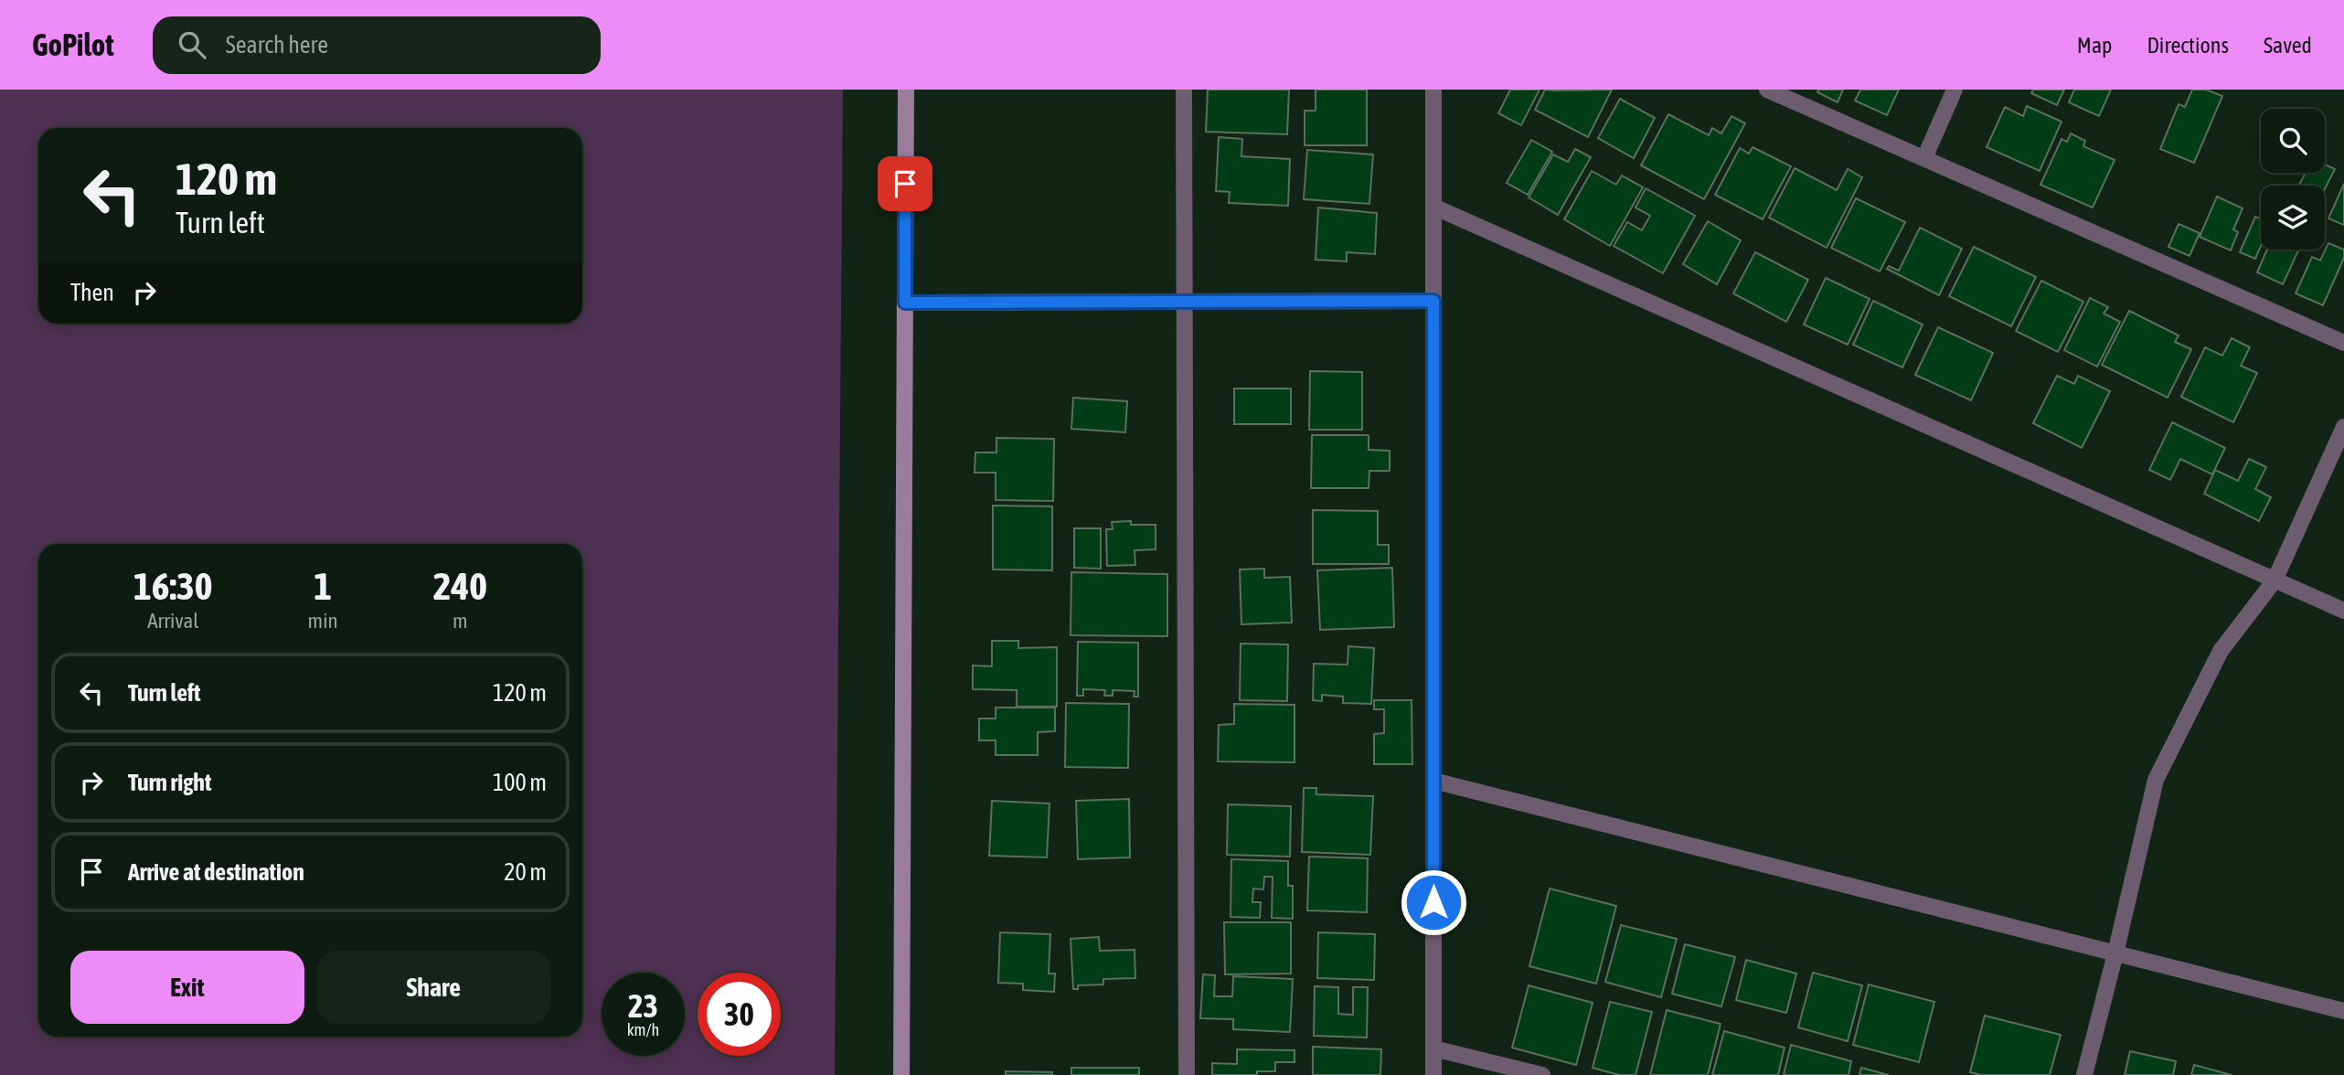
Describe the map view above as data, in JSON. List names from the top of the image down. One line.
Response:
{"page":{"header":"GoPilot","search":"Search here","nav":["Map","Directions","Saved"],"turn":["120 m","Turn left"],"then":"Then","eta":["16:30","Arrival","1","min","240","m"],"list":[{"name":"Turn left","value":"120 m"},{"name":"Turn right","value":"100 m"},{"name":"Arrive at destination","value":"20 m"}],"buttons":["Exit","Share"],"speed":"23 km/h","limit":"30"}}
